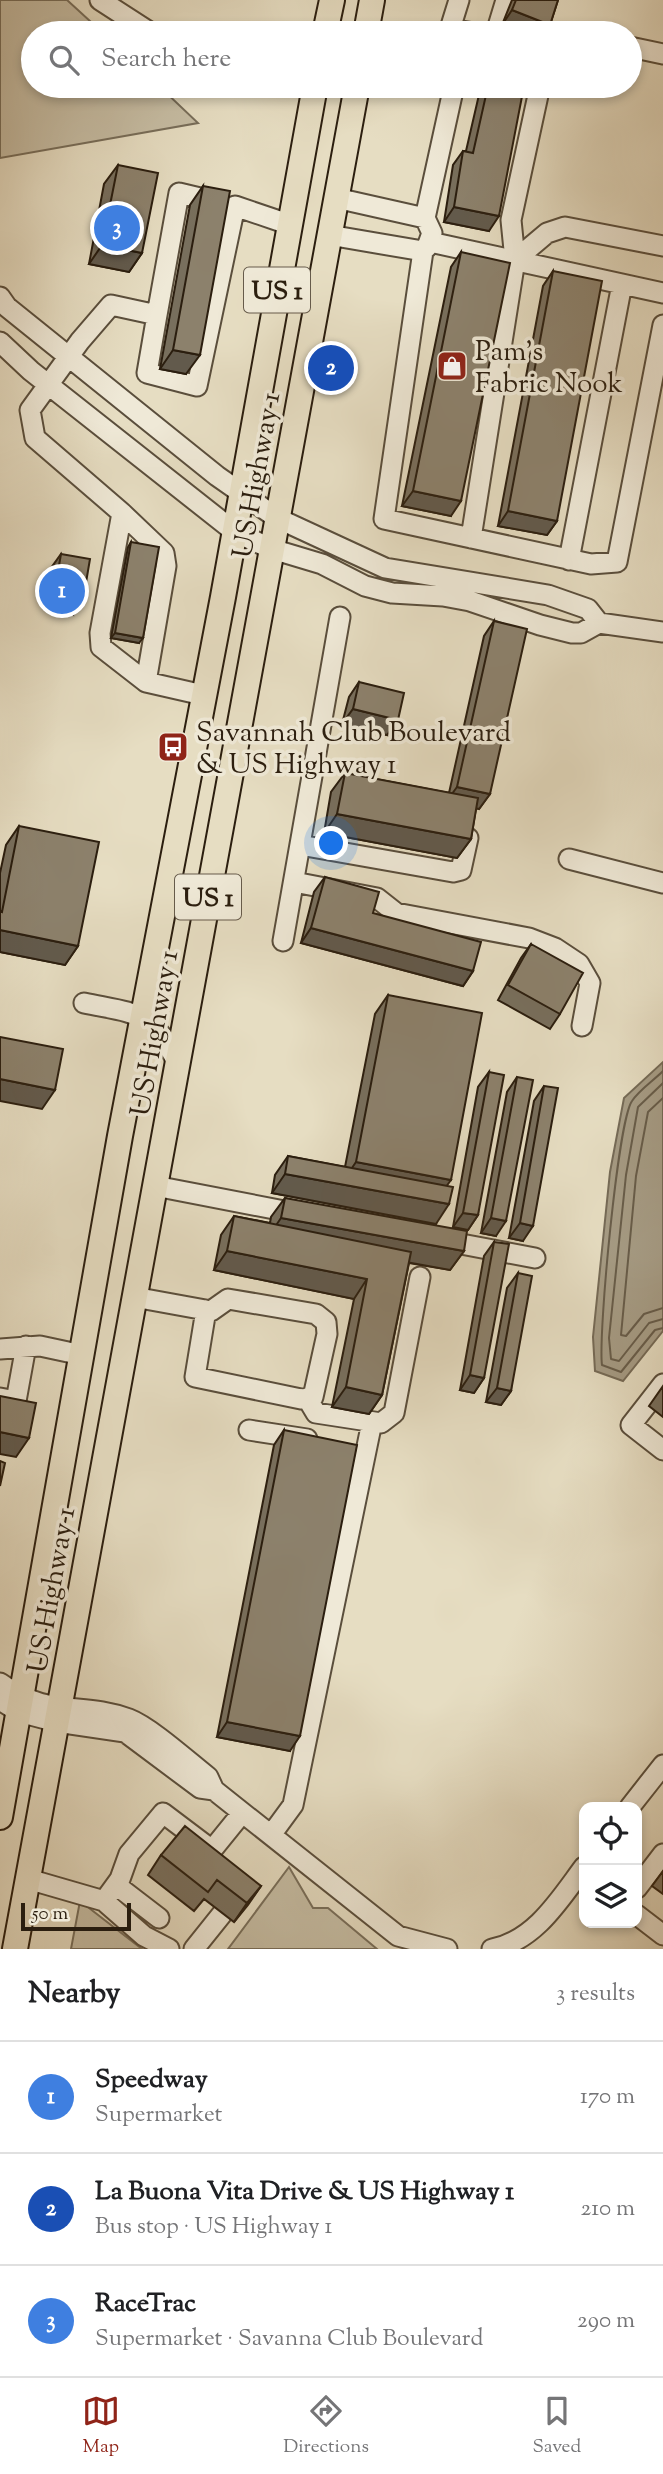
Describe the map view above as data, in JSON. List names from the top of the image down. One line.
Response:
{"streets":{"main road":["US 1","US Highway 1"]},"places":{"shop":["Pam's Fabric Nook"],"bus stop":["Savannah Club Boulevard & US Highway 1"]},"scale_bar":"50 m","page":{"search":"Search here","pins":["3","2","1"],"scale":"50 m","heading":["Nearby","3 results"],"list":[{"mark":"1","name":"Speedway","note":"Supermarket","value":"170 m"},{"mark":"2","name":"La Buona Vita Drive & US Highway 1","note":"Bus stop · US Highway 1","value":"210 m"},{"mark":"3","name":"RaceTrac","note":"Supermarket · Savanna Club Boulevard","value":"290 m"}],"nav":["Map","Directions","Saved"]}}
